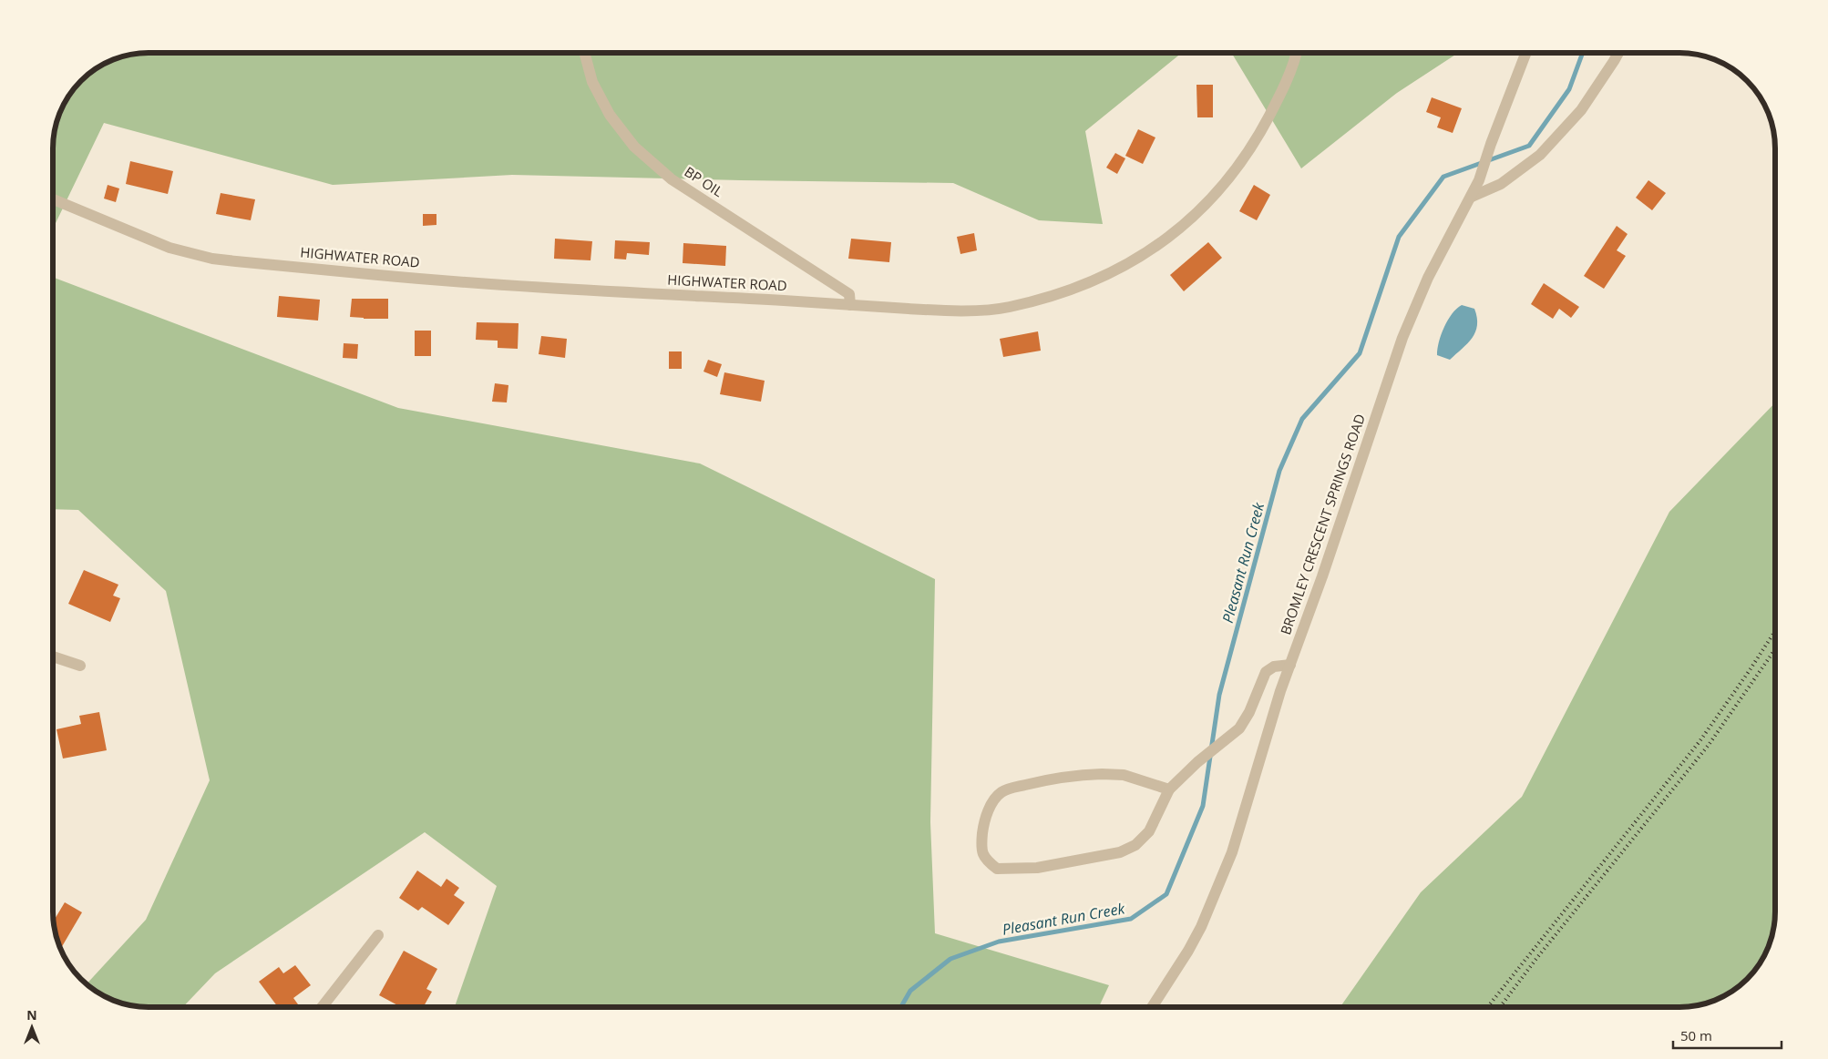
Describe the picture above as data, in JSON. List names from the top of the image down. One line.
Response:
{"streets":{"street":["BP OIL","HIGHWATER ROAD","BROMLEY CRESCENT SPRINGS ROAD"]},"crossings":[["BP OIL","HIGHWATER ROAD"]],"water":["Pleasant Run Creek"],"scale_bar":"50 m","north":"top"}
